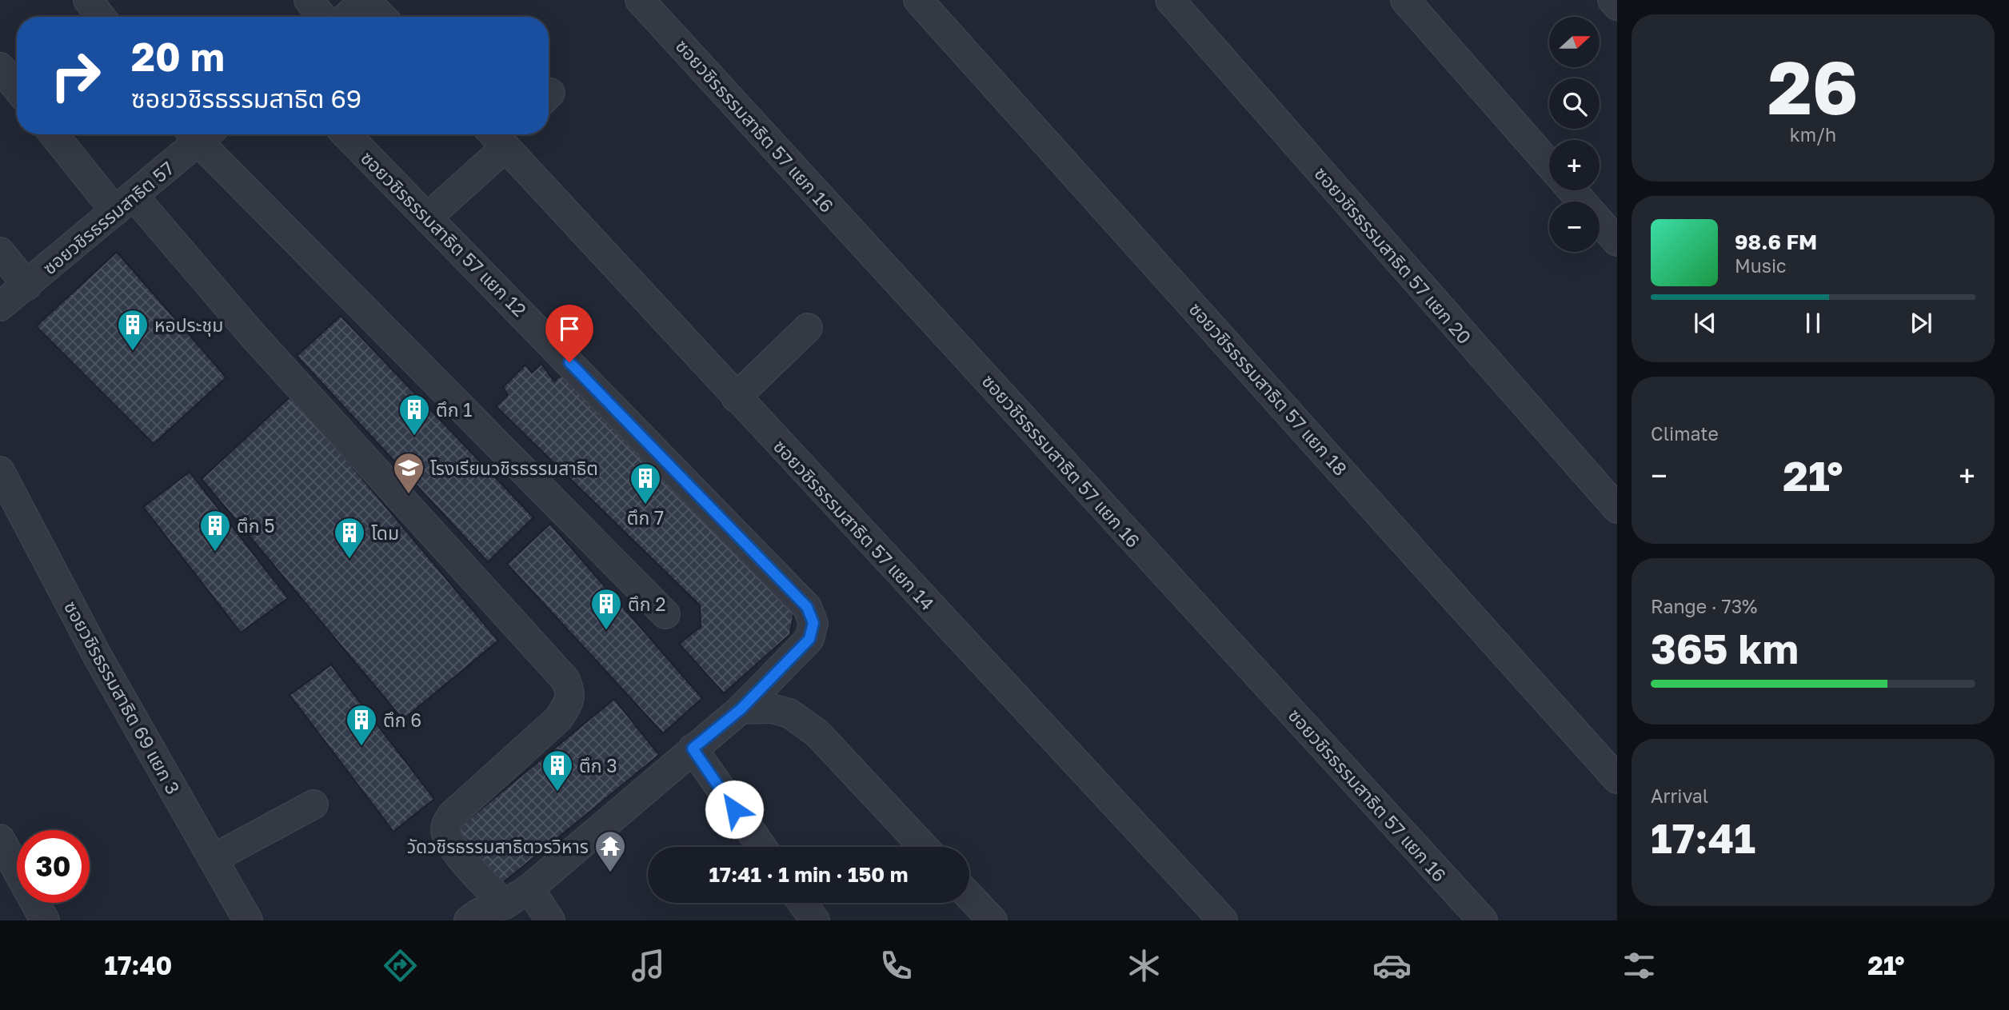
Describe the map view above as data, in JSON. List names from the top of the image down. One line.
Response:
{"streets":{"street":["ซอยวชิรธรรมสาธิต 57 แยก 16","ซอยวชิรธรรมสาธิต 57","ซอยวชิรธรรมสาธิต 57 แยก 12","ซอยวชิรธรรมสาธิต 57 แยก 20","ซอยวชิรธรรมสาธิต 57 แยก 18","ซอยวชิรธรรมสาธิต 57 แยก 14","ซอยวชิรธรรมสาธิต 69 แยก 3"]},"places":{"building":["หอประชุม","ตึก 1","ตึก 7","ตึก 5","โดม","ตึก 2","ตึก 6","ตึก 3"],"school or university":["โรงเรียนวชิรธรรมสาธิต"],"temple":["วัดวชิรธรรมสาธิตวรวิหาร"]},"north":"right","page":{"tile":[["26","km/h"],"Climate",["Range · 73%","365 km"],["Arrival","17:41"]],"map_buttons":["+","−"],"turn":["20 m","ซอยวชิรธรรมสาธิต 69"],"song":["98.6 FM","Music"],"heat":["−","21°","+"],"limit":"30","trip":"17:41 · 1 min · 150 m","tabs":["17:40","21°"]}}
